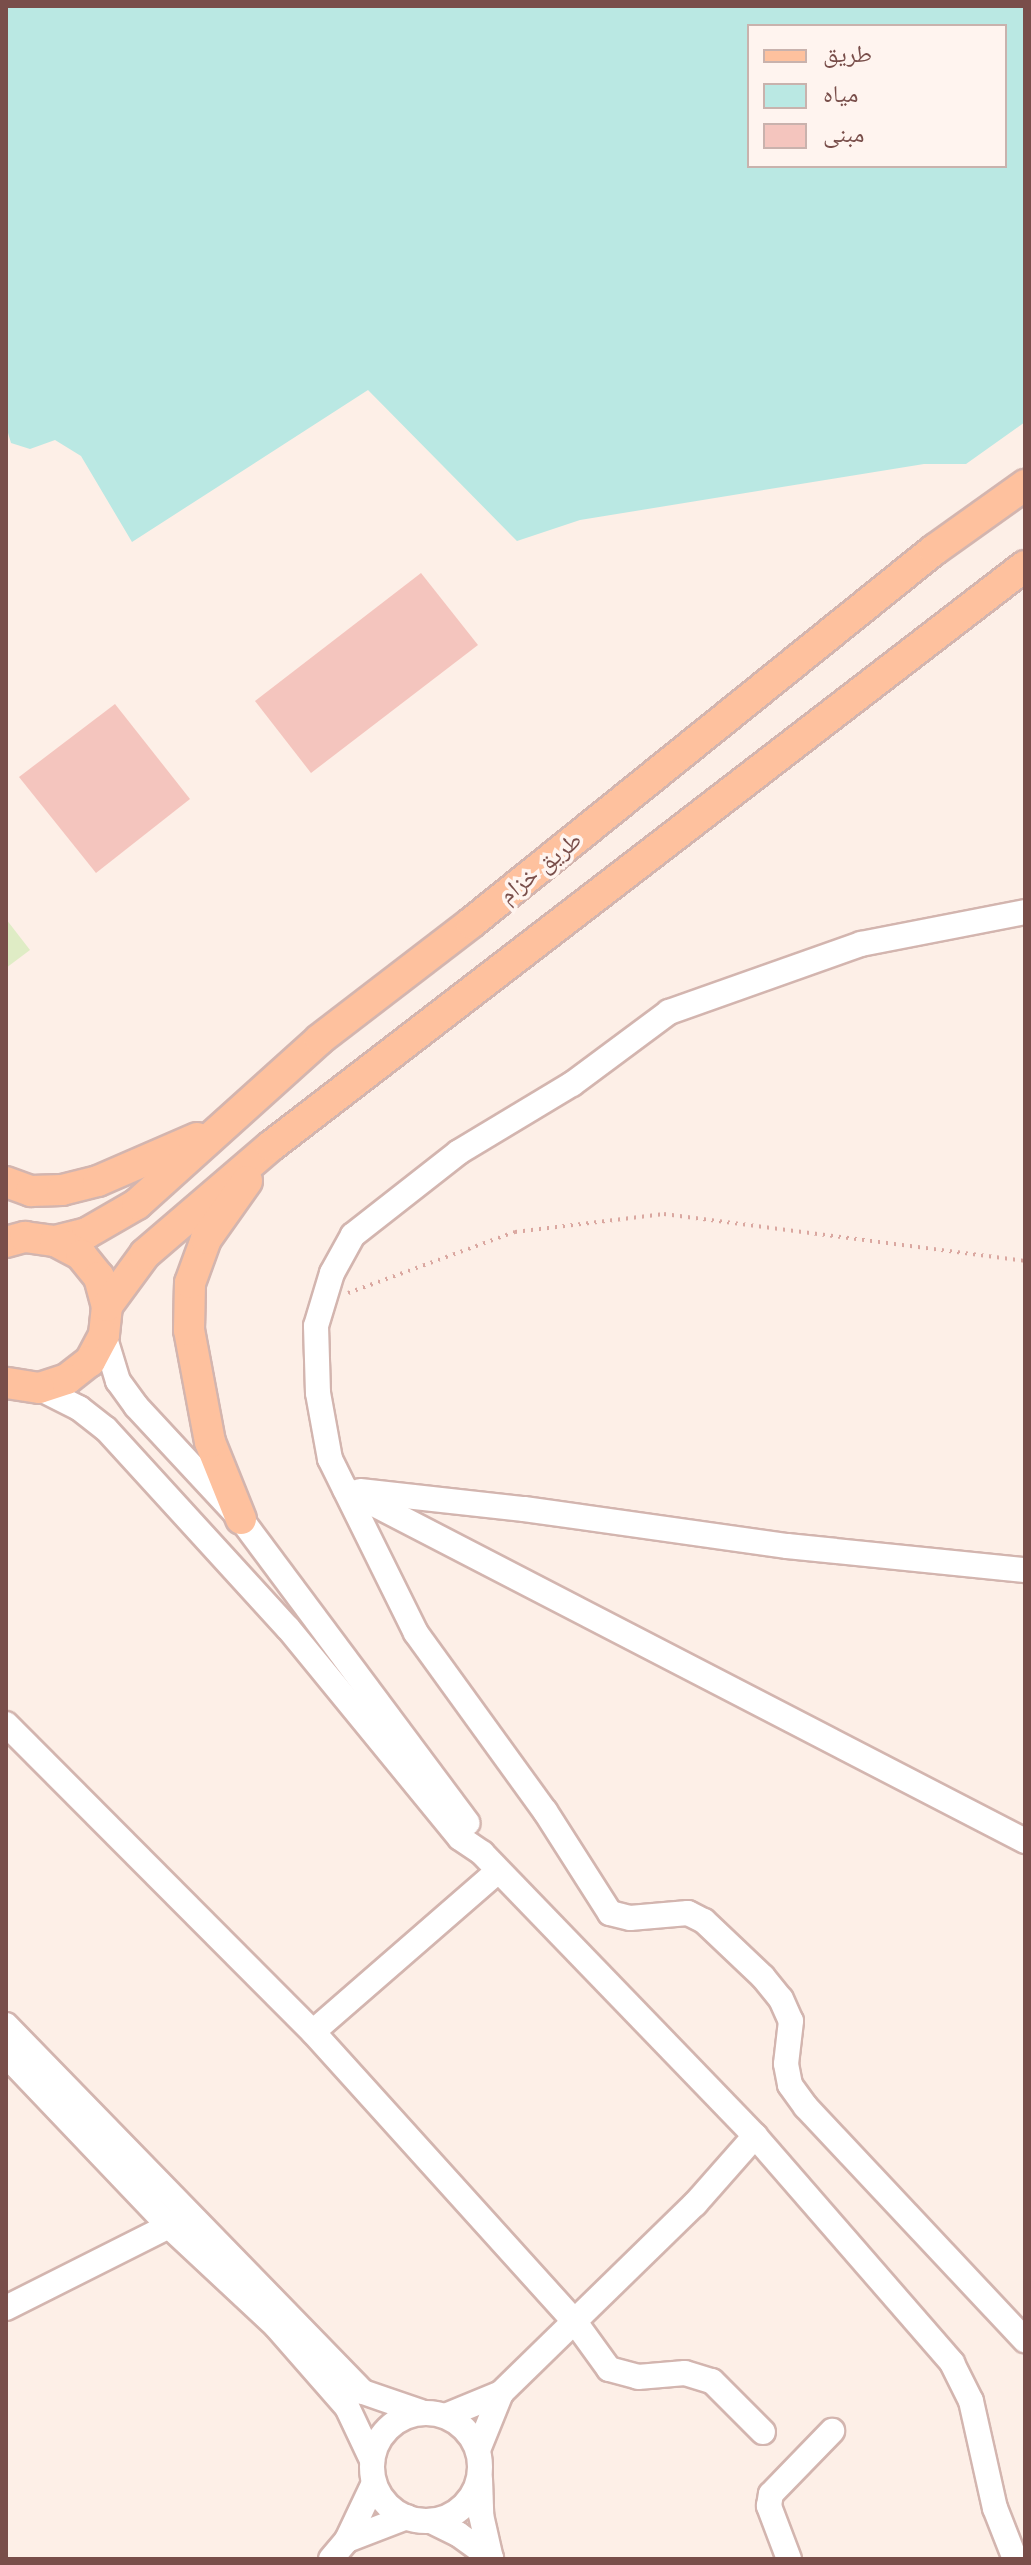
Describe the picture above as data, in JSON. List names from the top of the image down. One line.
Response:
{"streets":{"main road":["طريق خزام"]},"legend":["طريق","مياه","مبنى"]}
